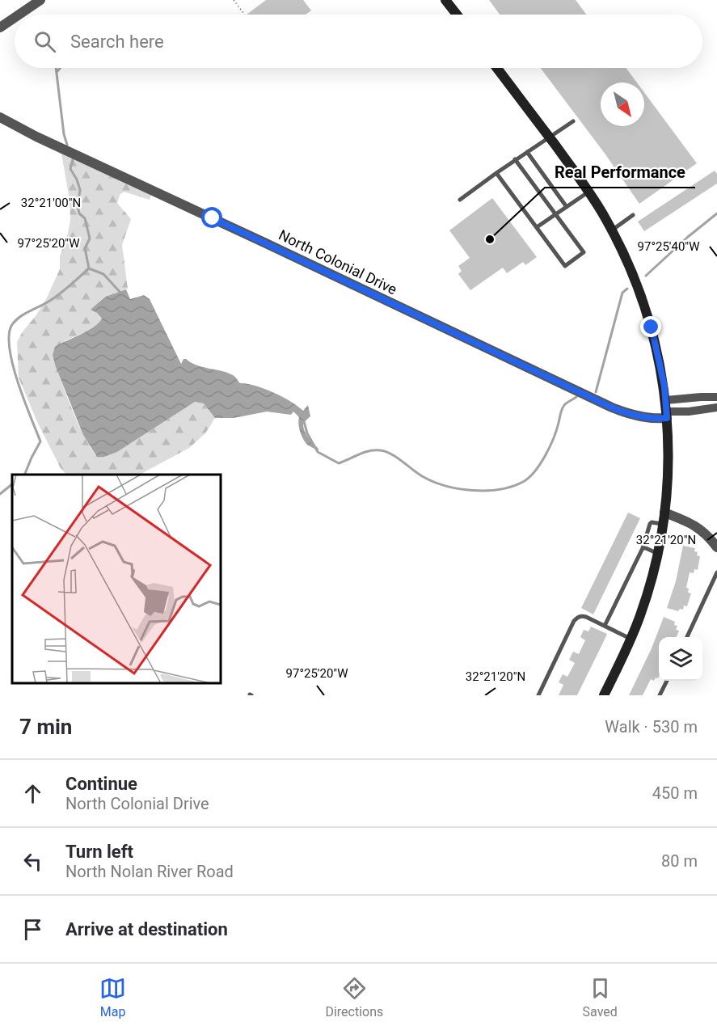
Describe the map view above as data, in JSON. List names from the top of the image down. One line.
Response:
{"streets":{"street":["North Colonial Drive"]},"places":["Real Performance"],"north":"bottom right","page":{"search":"Search here","heading":["7 min","Walk · 530 m"],"list":[["Continue","North Colonial Drive","450 m"],["Turn left","North Nolan River Road","80 m"],"Arrive at destination"],"nav":["Map","Directions","Saved"]},"coordinates":["32°21'00\"N","97°25'20\"W","97°25'40\"W","32°21'20\"N"]}
